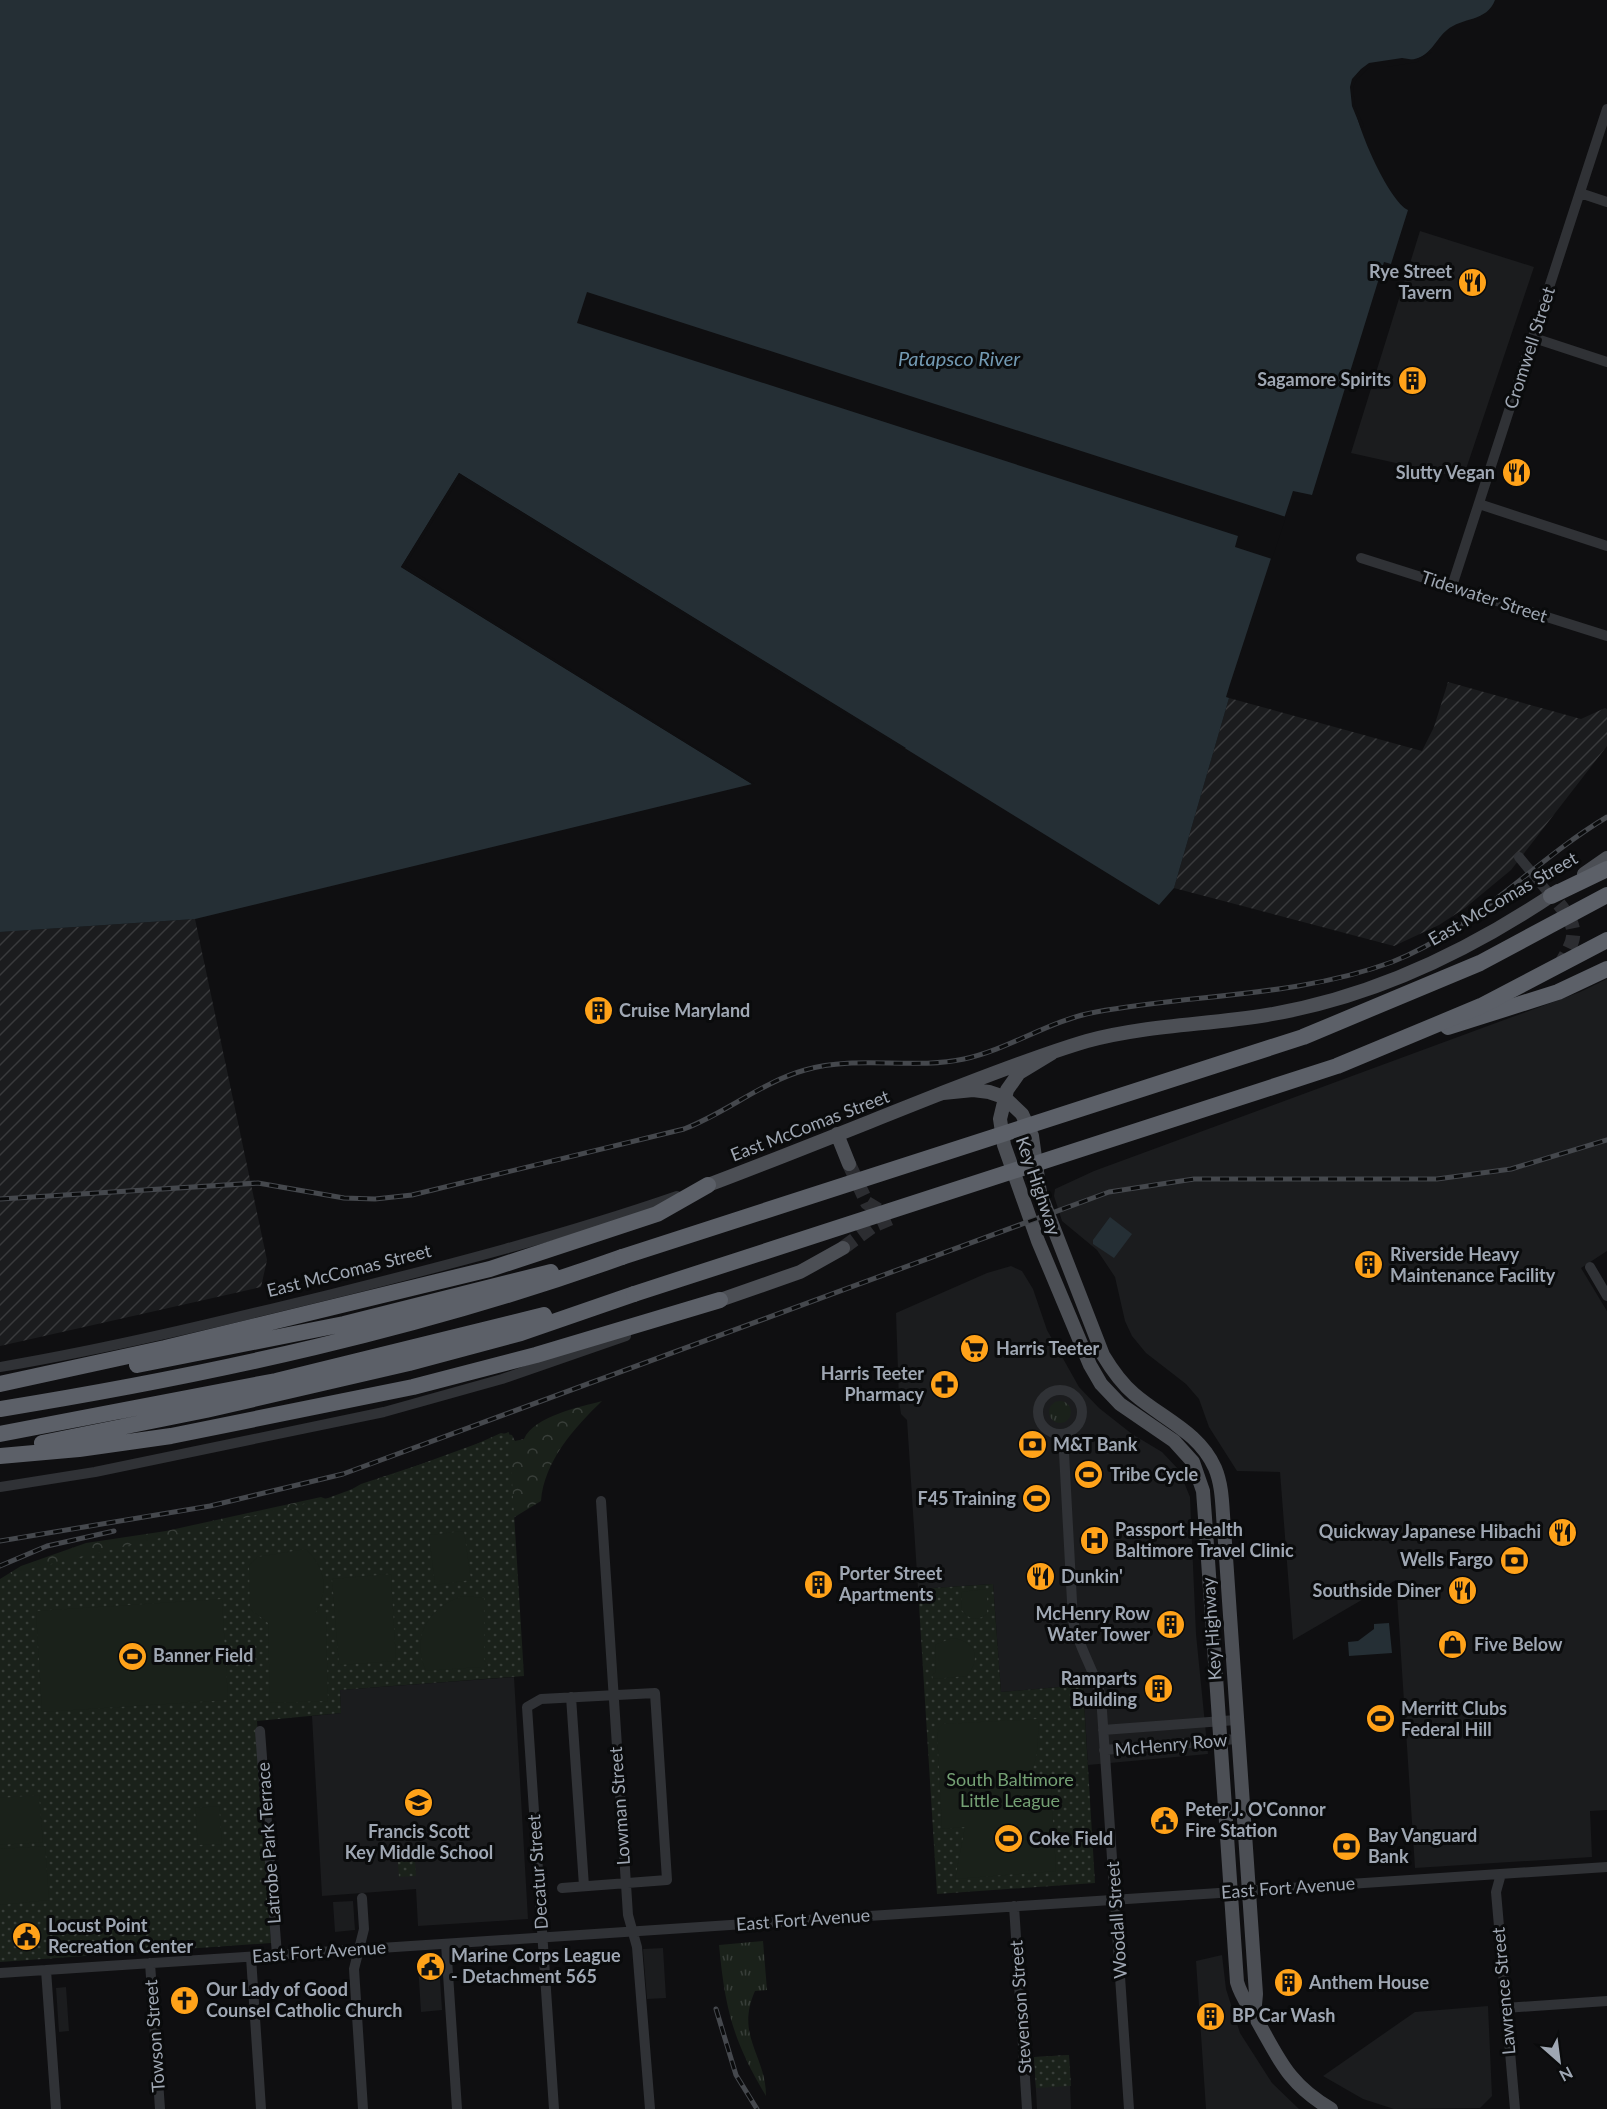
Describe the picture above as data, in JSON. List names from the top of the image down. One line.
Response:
{"streets":{"main road":["East McComas Street","Key Highway"],"street":["Cromwell Street","Tidewater Street","McHenry Row","Lowman Street","Latrobe Park Terrace","Decatur Street","East Fort Avenue","Woodall Street","Lawrence Street","Stevenson Street","Towson Street"]},"crossings":[["Cromwell Street","Tidewater Street"],["East McComas Street","Key Highway"],["Key Highway","McHenry Row"],["McHenry Row","Woodall Street"],["Lowman Street","East Fort Avenue"],["Latrobe Park Terrace","East Fort Avenue"],["Decatur Street","East Fort Avenue"],["East Fort Avenue","Woodall Street"],["East Fort Avenue","Lawrence Street"],["East Fort Avenue","Stevenson Street"],["East Fort Avenue","Towson Street"]],"water":["Patapsco River"],"parks":["South Baltimore Little League"],"places":{"restaurant":["Rye Street Tavern","Slutty Vegan","Quickway Japanese Hibachi","Dunkin'","Southside Diner"],"building":["Sagamore Spirits","Cruise Maryland","Riverside Heavy Maintenance Facility","Porter Street Apartments","McHenry Row Water Tower","Ramparts Building","Anthem House","BP Car Wash"],"supermarket":["Harris Teeter"],"pharmacy":["Harris Teeter Pharmacy"],"bank":["M&T Bank","Wells Fargo","Bay Vanguard Bank"],"sports":["Tribe Cycle","F45 Training","Banner Field","Merritt Clubs Federal Hill","Coke Field"],"hospital":["Passport Health Baltimore Travel Clinic"],"shop":["Five Below"],"school or university":["Francis Scott Key Middle School"],"public building":["Peter J. O'Connor Fire Station","Locust Point Recreation Center","Marine Corps League - Detachment 565"],"church":["Our Lady of Good Counsel Catholic Church"]},"north":"bottom right"}
